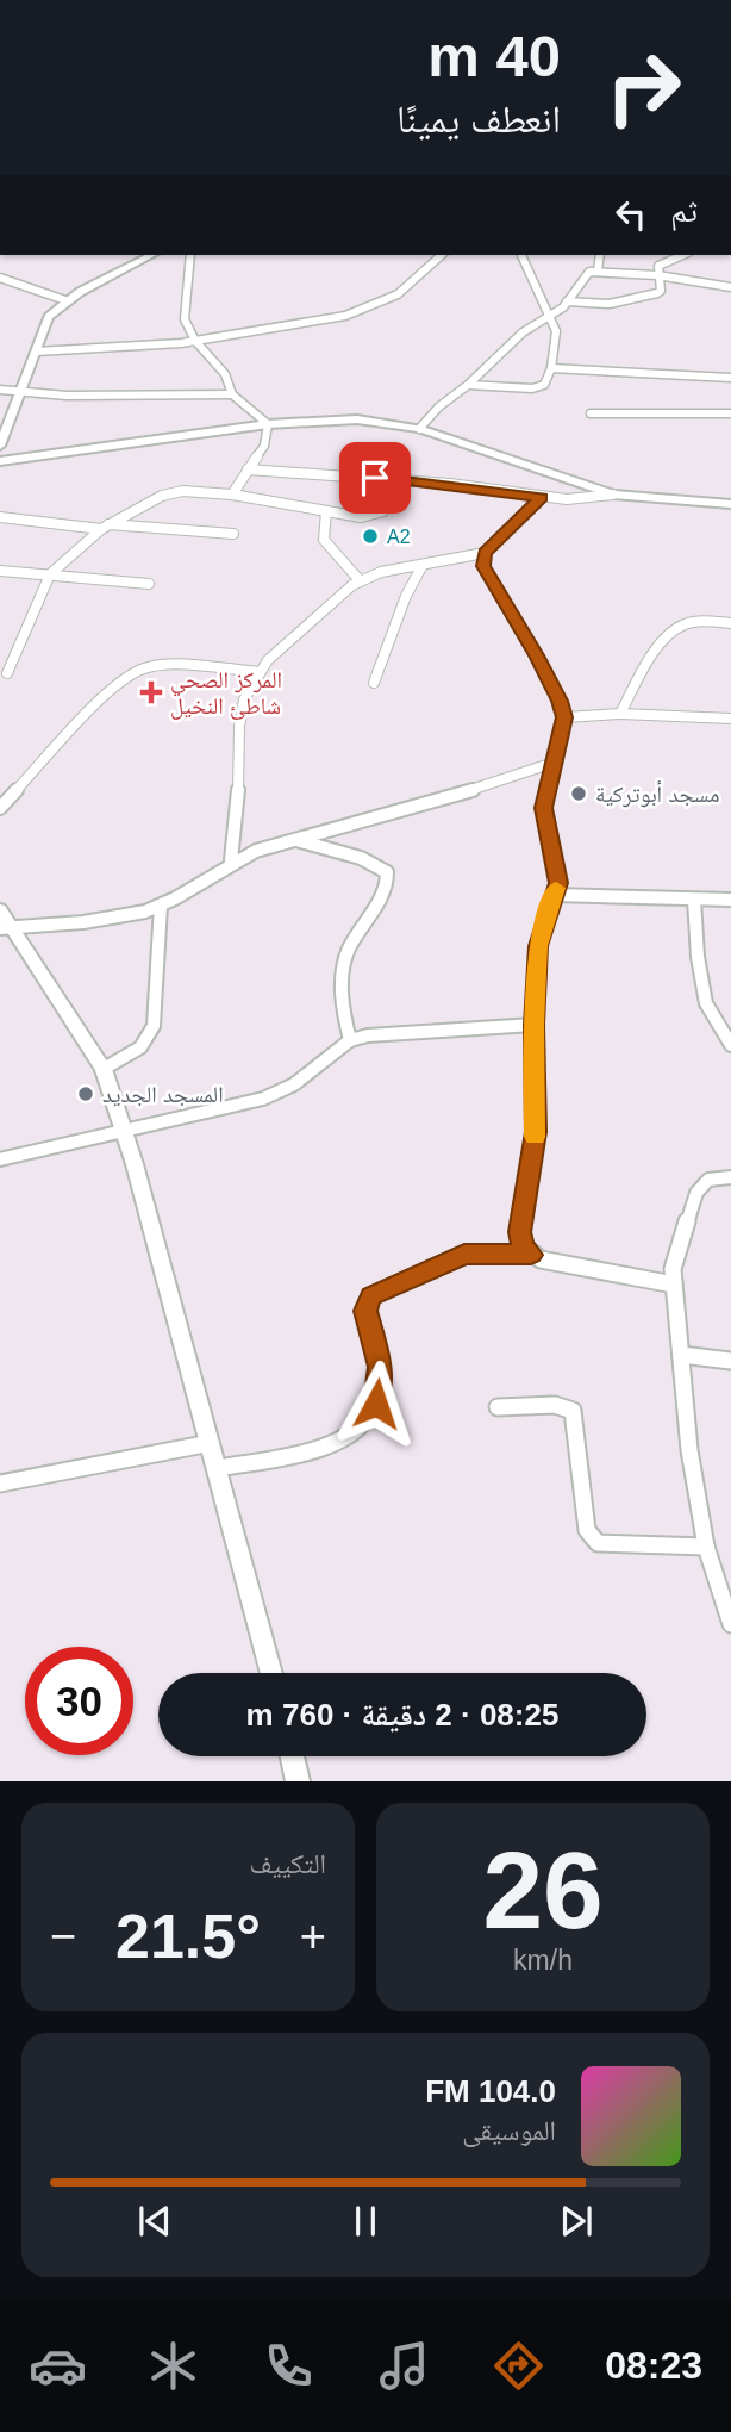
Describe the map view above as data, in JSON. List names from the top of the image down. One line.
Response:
{"places":{"other":["A2","مسجد أبوتركية","المسجد الجديد"],"health":["المركز الصحي شاطئ النخيل"]},"page":{"turn":["40 m","انعطف يمينًا"],"then":"ثم","limit":"30","trip":"08:25 · 2 دقيقة · 760 m","tile":[["26","km/h"],"التكييف"],"heat":["−","21.5°","+"],"song":["104.0 FM","الموسيقى"],"tabs":"08:23"}}
